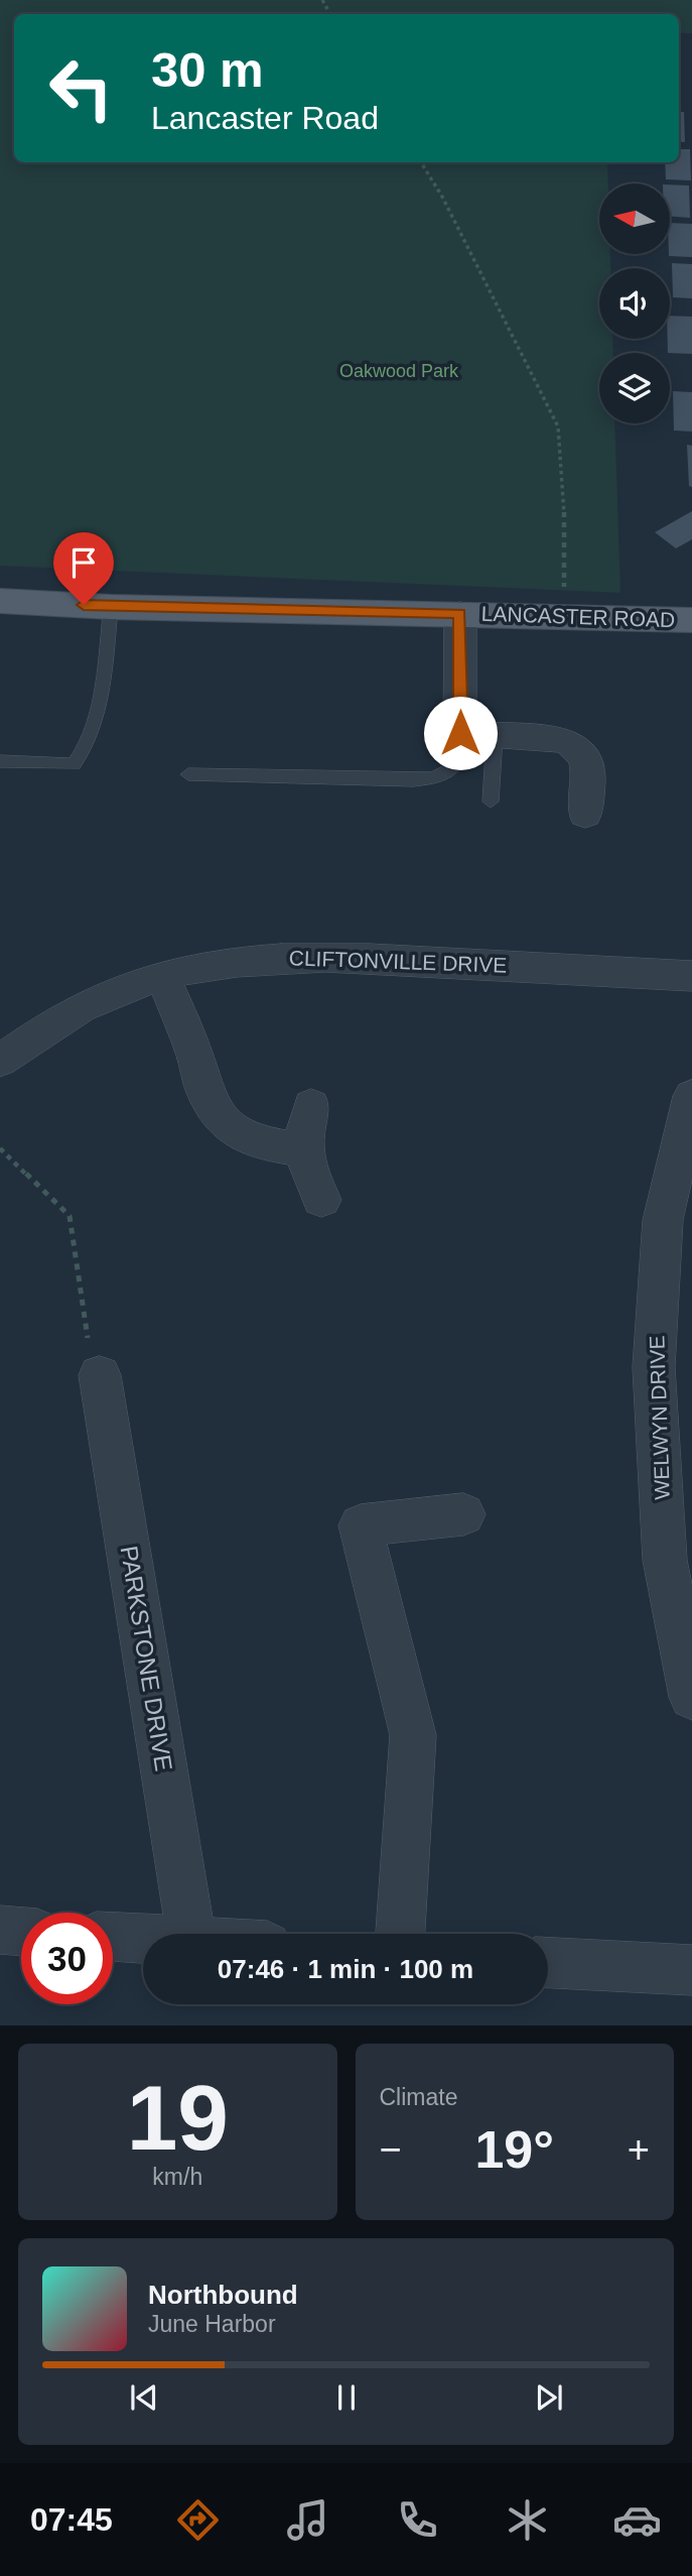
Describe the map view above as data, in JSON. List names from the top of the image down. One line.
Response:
{"streets":{"main road":["LANCASTER ROAD"],"street":["CLIFTONVILLE DRIVE","WELWYN DRIVE","PARKSTONE DRIVE"]},"parks":["Oakwood Park"],"north":"left","page":{"turn":["30 m","Lancaster Road"],"limit":"30","trip":"07:46 · 1 min · 100 m","tile":[["19","km/h"],"Climate"],"heat":["−","19°","+"],"song":["Northbound","June Harbor"],"tabs":"07:45"}}
